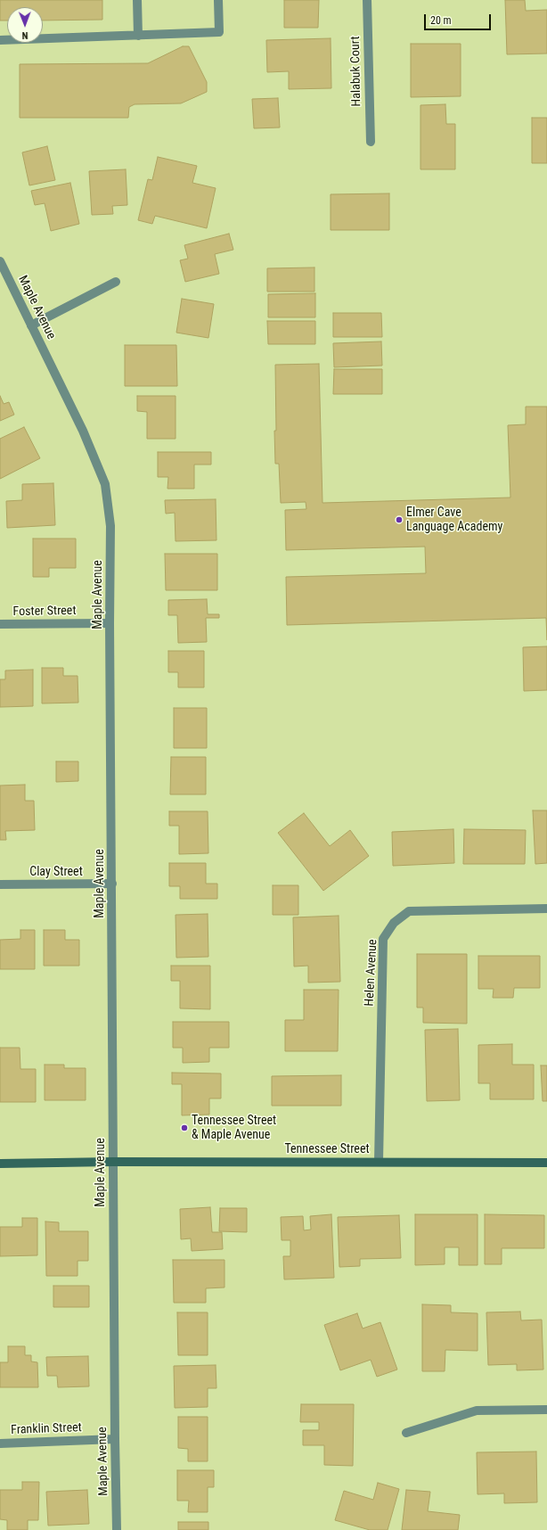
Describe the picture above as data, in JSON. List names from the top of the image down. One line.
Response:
{"streets":{"main road":["Tennessee Street"],"street":["Halabuk Court","Maple Avenue","Foster Street","Clay Street","Helen Avenue","Franklin Street"]},"crossings":[["Maple Avenue","Foster Street"],["Maple Avenue","Clay Street"],["Maple Avenue","Tennessee Street"],["Maple Avenue","Franklin Street"],["Helen Avenue","Tennessee Street"]],"places":["Elmer Cave Language Academy","Tennessee Street & Maple Avenue"],"scale_bar":"20 m","north":"bottom"}
